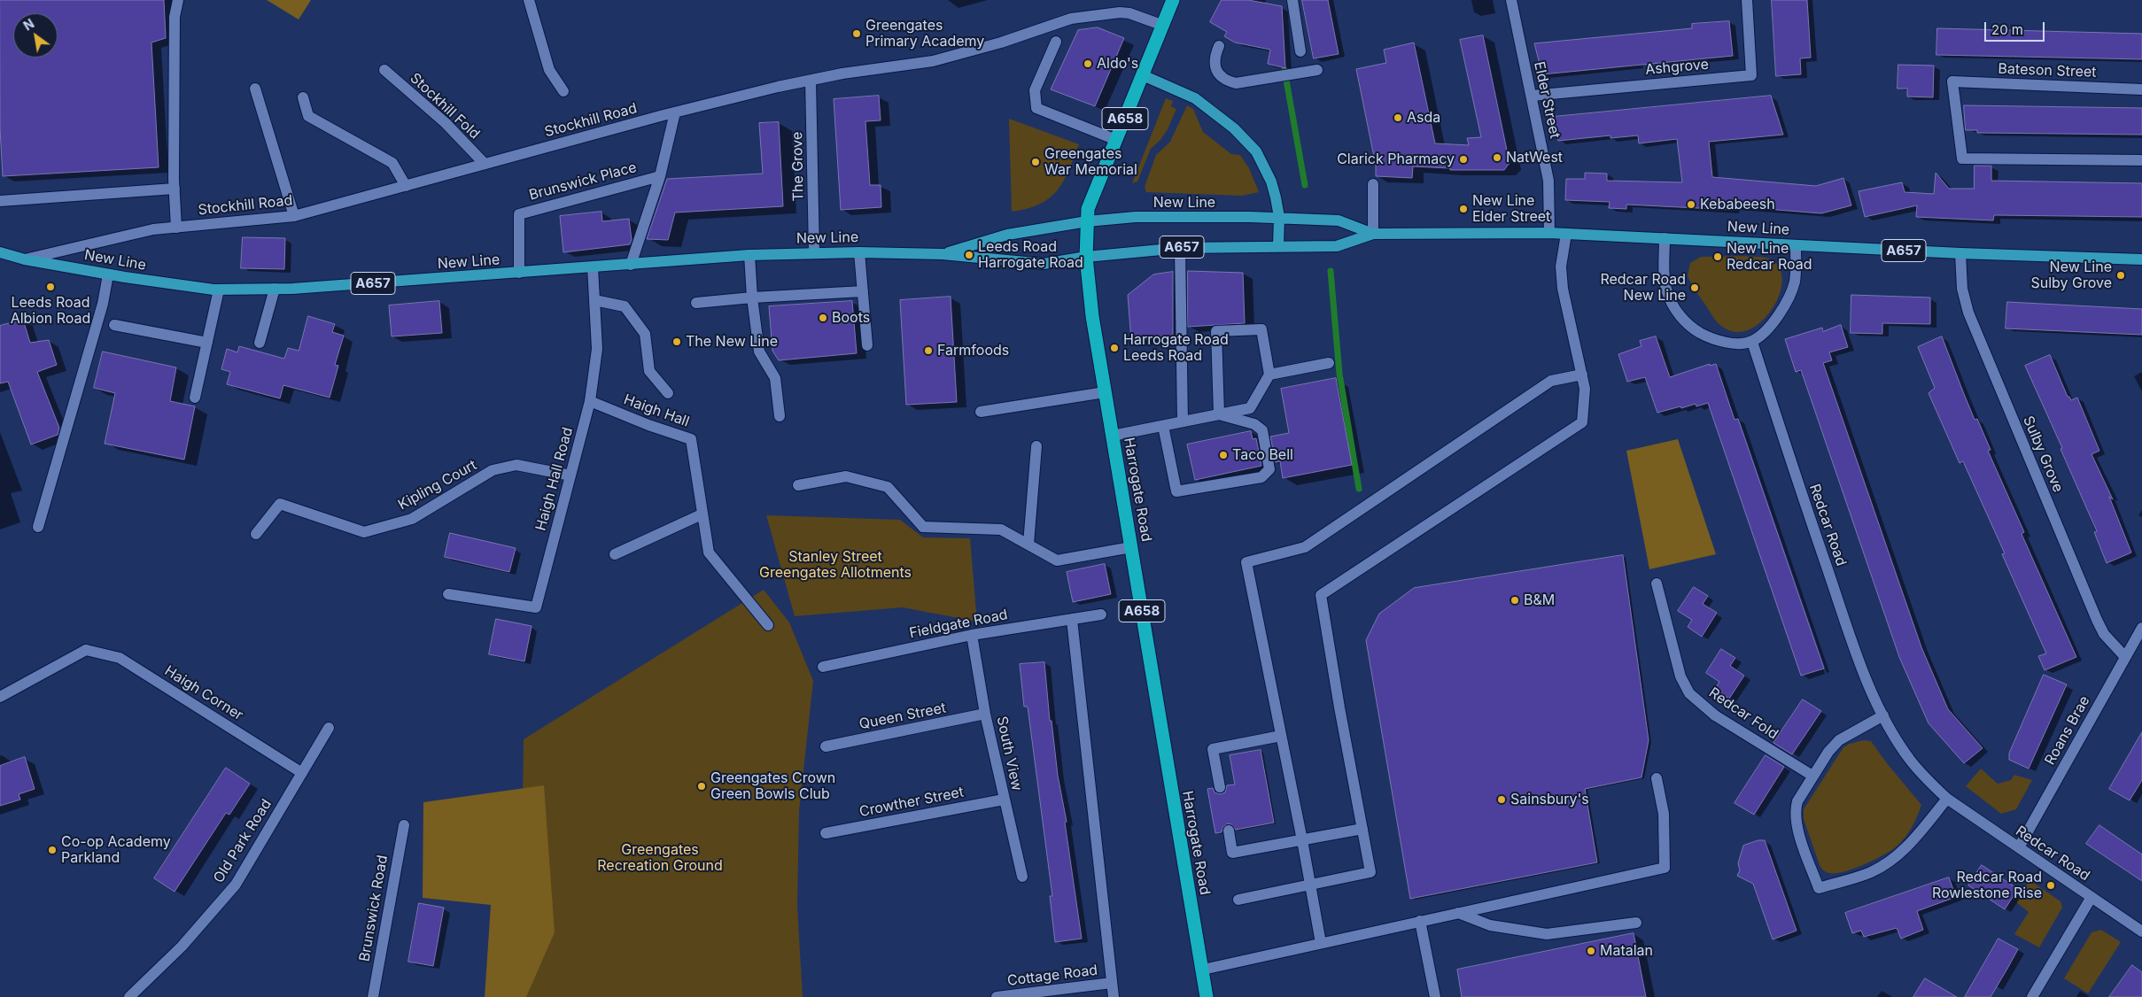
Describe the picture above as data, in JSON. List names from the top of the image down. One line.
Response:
{"streets":{"highway":["A658","Harrogate Road"],"main road":["New Line","A657"],"street":["Ashgrove","Bateson Street","Elder Street","Stockhill Fold","Stockhill Road","The Grove","Brunswick Place","Haigh Hall","Sulby Grove","Haigh Hall Road","Kipling Court","Redcar Road","Fieldgate Road","Haigh Corner","Redcar Fold","Queen Street","Roans Brae","South View","Crowther Street","Old Park Road","Brunswick Road","Cottage Road"]},"crossings":[["Ashgrove","Elder Street"],["Elder Street","New Line"],["Stockhill Fold","Stockhill Road"],["Stockhill Road","The Grove"],["Stockhill Road","New Line"],["Stockhill Road","Harrogate Road"],["The Grove","New Line"],["Brunswick Place","New Line"],["New Line","Sulby Grove"],["New Line","Haigh Hall Road"],["New Line","Harrogate Road"],["Haigh Hall","Haigh Hall Road"],["Sulby Grove","Roans Brae"],["Haigh Hall Road","Kipling Court"],["Redcar Road","Roans Brae"],["Fieldgate Road","South View"],["Haigh Corner","Old Park Road"],["Queen Street","South View"],["South View","Crowther Street"]],"parks":["Stanley Street Greengates Allotments","Greengates Recreation Ground"],"places":["Greengates Primary Academy","Aldo's","Asda","NatWest","Clarick Pharmacy","Greengates War Memorial","Kebabeesh","New Line Elder Street","Leeds Road Harrogate Road","New Line Redcar Road","New Line Sulby Grove","Leeds Road Albion Road","Redcar Road New Line","Boots","The New Line","Harrogate Road Leeds Road","Farmfoods","Taco Bell","B&M","Greengates Crown Green Bowls Club","Sainsbury's","Co-op Academy Parkland","Redcar Road Rowlestone Rise","Matalan"],"scale_bar":"20 m","north":"top left"}
